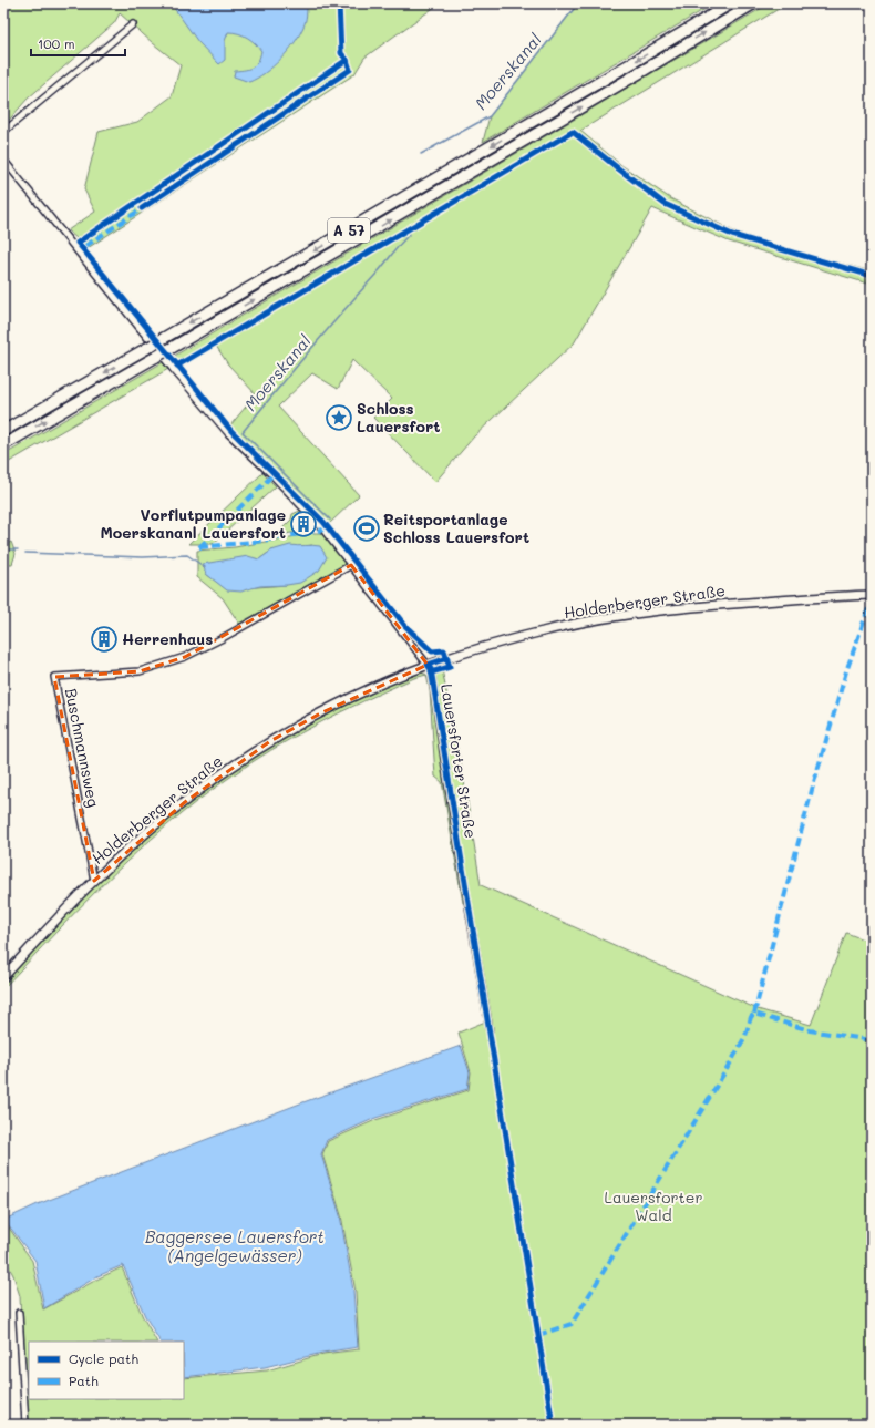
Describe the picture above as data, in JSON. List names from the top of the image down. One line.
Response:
{"streets":{"highway":["A 57"],"main road":["Holderberger Straße"],"street":["Buschmannsweg","Lauersforter Straße"]},"crossings":[["Holderberger Straße","Buschmannsweg"],["Holderberger Straße","Lauersforter Straße"],["Buschmannsweg","Lauersforter Straße"]],"water":["Moerskanal","Baggersee Lauersfort (Angelgewässer)"],"parks":["Lauersforter Wald"],"places":{"place":["Schloss Lauersfort"],"building":["Vorflutpumpanlage Moerskananl Lauersfort","Herrenhaus"],"sports":["Reitsportanlage Schloss Lauersfort"]},"legend":["Cycle path","Path"],"scale_bar":"100 m"}
